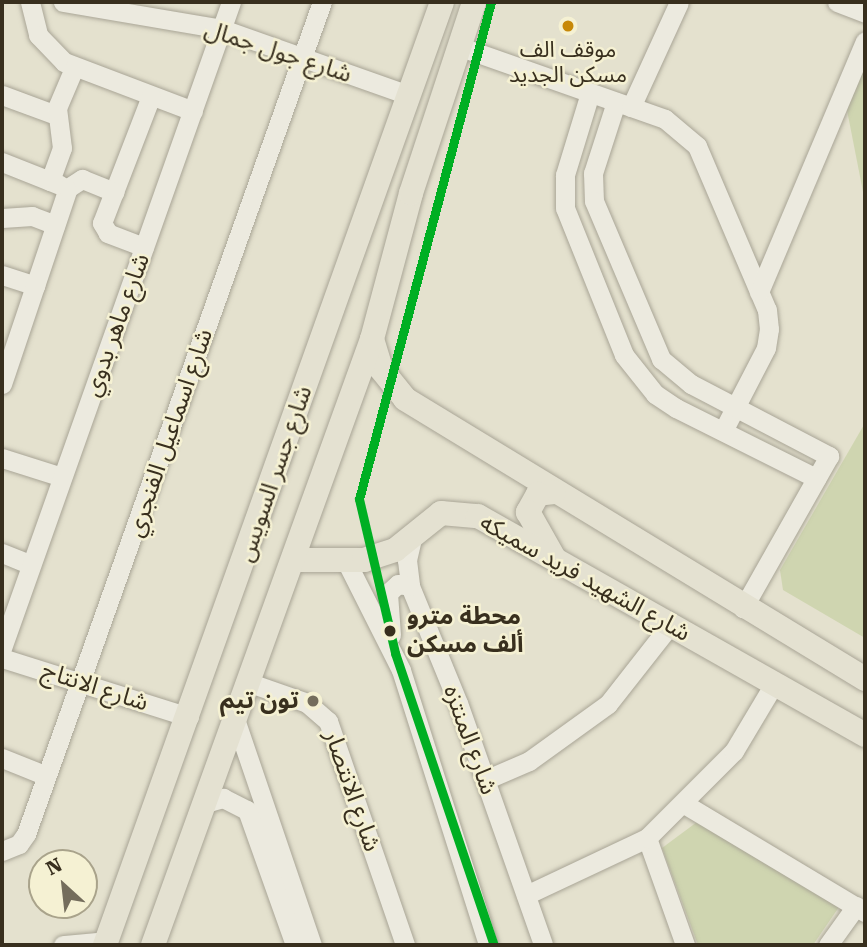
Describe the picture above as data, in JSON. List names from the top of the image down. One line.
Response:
{"streets":{"main road":["شارع جسر السويس","شارع الشهيد فريد سميكه"],"street":["شارع جول جمال","شارع ماهر بدوي","شارع اسماعيل الفنجري","شارع الانتاج","شارع المنتزه","شارع الانتصار"]},"crossings":[["شارع جول جمال","شارع ماهر بدوي"],["شارع جول جمال","شارع اسماعيل الفنجري"],["شارع جول جمال","شارع جسر السويس"],["شارع اسماعيل الفنجري","شارع الانتاج"],["شارع جسر السويس","شارع الشهيد فريد سميكه"],["شارع جسر السويس","شارع الانتاج"],["شارع جسر السويس","شارع الانتصار"],["شارع الشهيد فريد سميكه","شارع المنتزه"]],"places":["موقف الف مسكن الجديد","محطة مترو ألف مسكن","تون تيم"],"north":"top left"}
